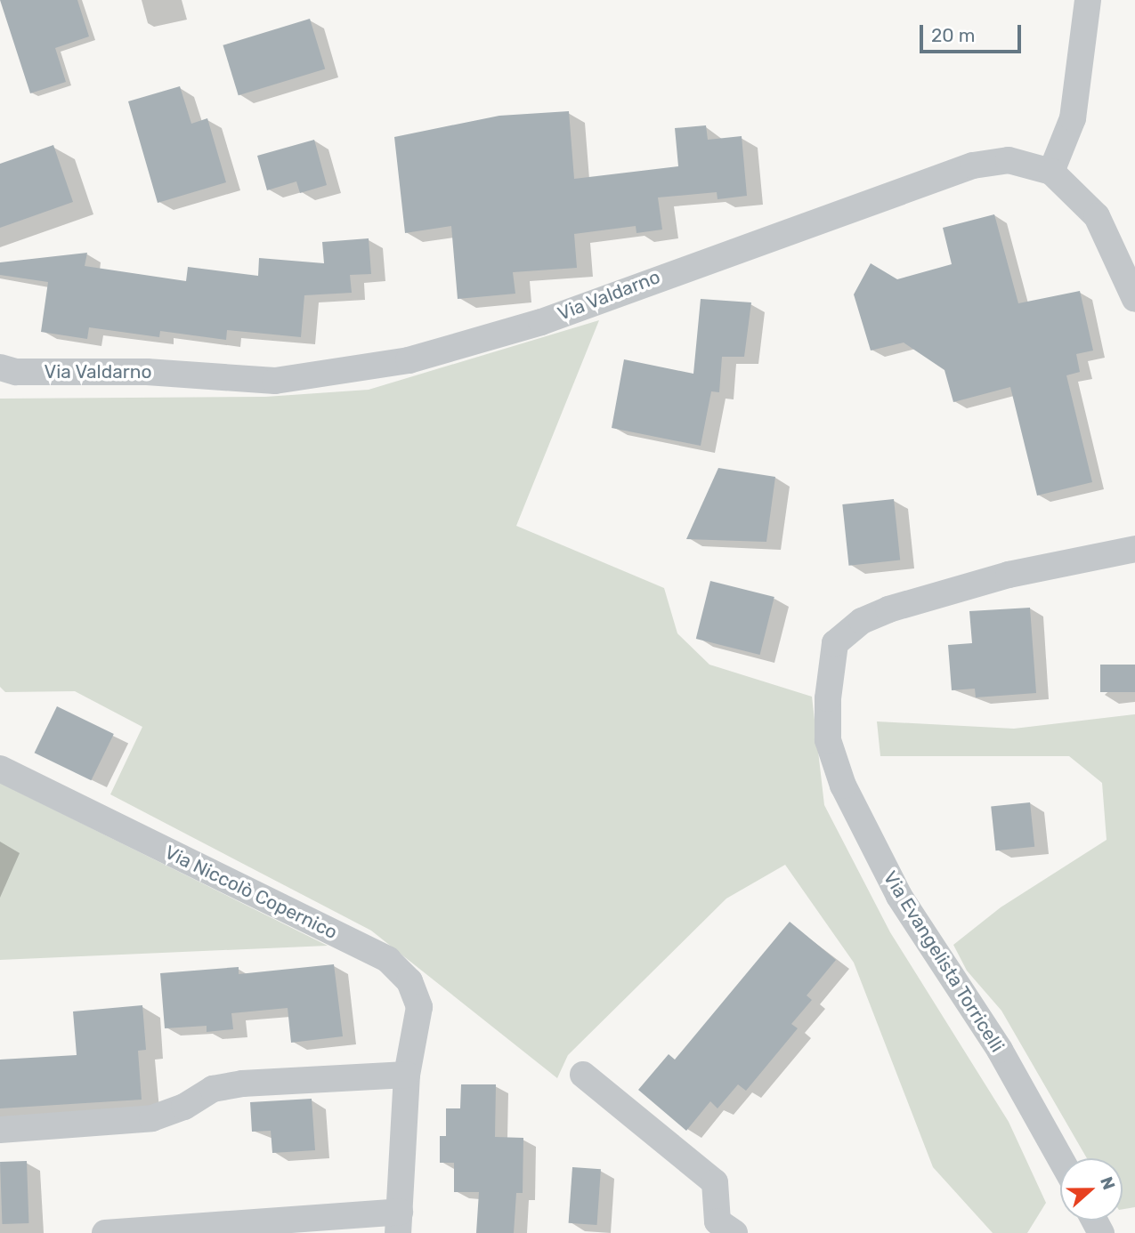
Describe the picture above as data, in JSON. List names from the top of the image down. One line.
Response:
{"streets":{"street":["Via Valdarno","Via Niccolò Copernico","Via Evangelista Torricelli"]},"scale_bar":"20 m","north":"right"}
